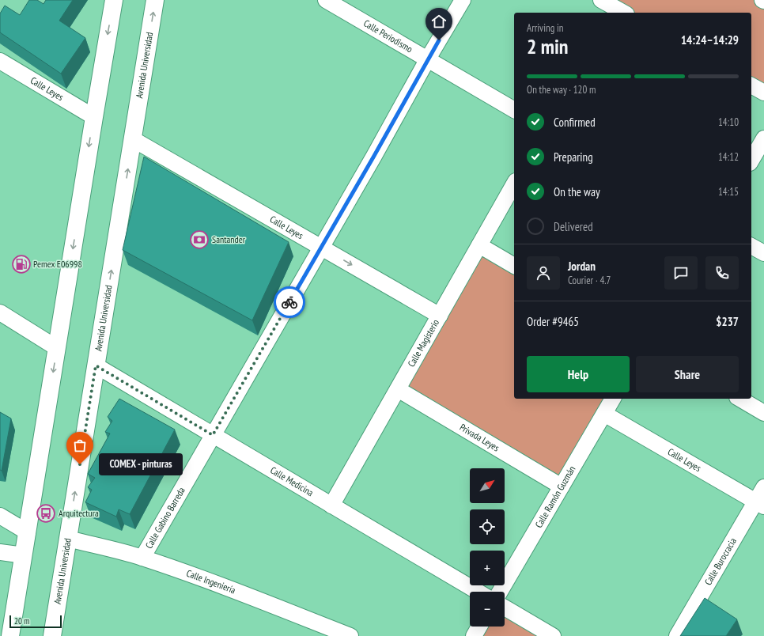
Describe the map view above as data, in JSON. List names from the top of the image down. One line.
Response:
{"streets":{"main road":["Avenida Universidad"],"street":["Calle Periodismo","Calle Leyes","Calle Magisterio","Privada Leyes","Calle Medicina","Calle Ramón Guzmán","Calle Gabino Barreda","Calle Burocracia","Calle Ingeniería"]},"crossings":[["Calle Periodismo","Calle Gabino Barreda"],["Avenida Universidad","Calle Leyes"],["Avenida Universidad","Calle Medicina"],["Avenida Universidad","Calle Ingeniería"],["Calle Leyes","Calle Magisterio"],["Calle Leyes","Calle Ramón Guzmán"],["Calle Leyes","Calle Gabino Barreda"],["Calle Leyes","Calle Burocracia"],["Calle Magisterio","Privada Leyes"],["Calle Magisterio","Calle Medicina"],["Privada Leyes","Calle Ramón Guzmán"],["Calle Medicina","Calle Gabino Barreda"],["Calle Gabino Barreda","Calle Ingeniería"]],"places":{"bank":["Santander"],"fuel station":["Pemex E06998"],"other":["COMEX - pinturas"],"bus stop":["Arquitectura"]},"scale_bar":"20 m","north":"top right","page":{"heading":["2 min","Arriving in","14:24–14:29"],"panel":["Jordan","Courier · 4.7","Order #9465","$237"],"bar":"On the way · 120 m","list":[["Confirmed","14:10"],["Preparing","14:12"],["On the way","14:15"],"Delivered"],"buttons":["Help","Share"],"bubble":"COMEX - pinturas","map_buttons":["+","−"],"scale":"20 m"}}
